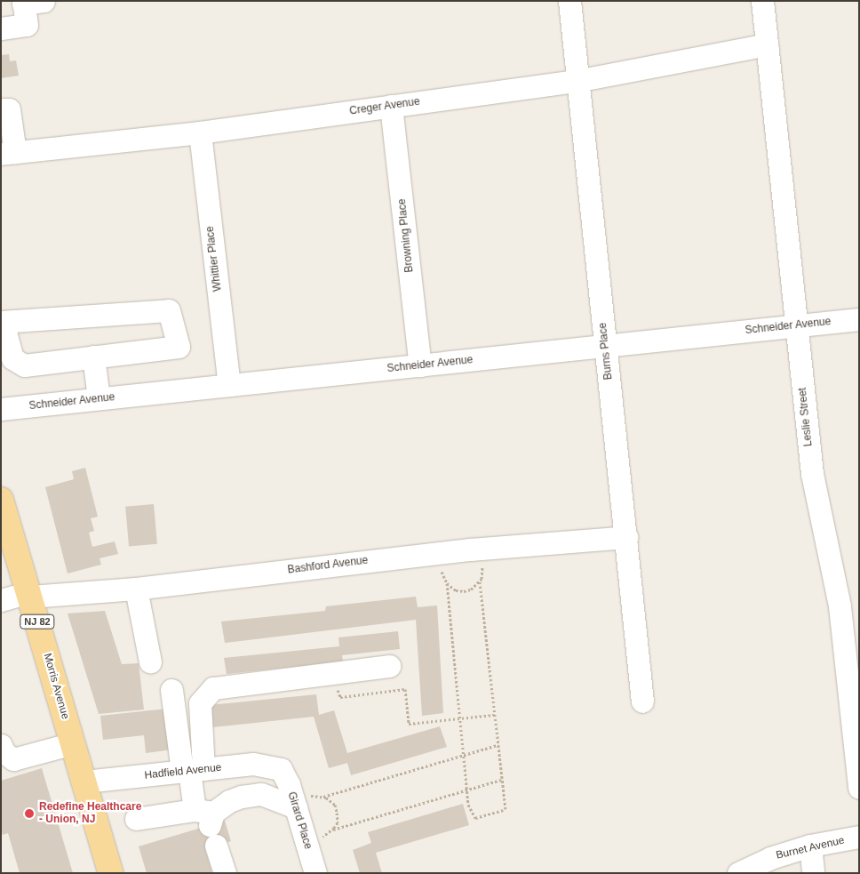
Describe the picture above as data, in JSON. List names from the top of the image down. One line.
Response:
{"streets":{"main road":["NJ 82","Morris Avenue"],"street":["Creger Avenue","Browning Place","Whittier Place","Schneider Avenue","Burns Place","Leslie Street","Bashford Avenue","Hadfield Avenue","Girard Place","Burnet Avenue"]},"crossings":[["Creger Avenue","Browning Place"],["Creger Avenue","Whittier Place"],["Creger Avenue","Burns Place"],["Creger Avenue","Leslie Street"],["Browning Place","Schneider Avenue"],["Whittier Place","Schneider Avenue"],["Schneider Avenue","Burns Place"],["Schneider Avenue","Leslie Street"],["Burns Place","Bashford Avenue"],["Bashford Avenue","Morris Avenue"],["Morris Avenue","Hadfield Avenue"],["Hadfield Avenue","Girard Place"]],"places":["Redefine Healthcare - Union, NJ"]}
